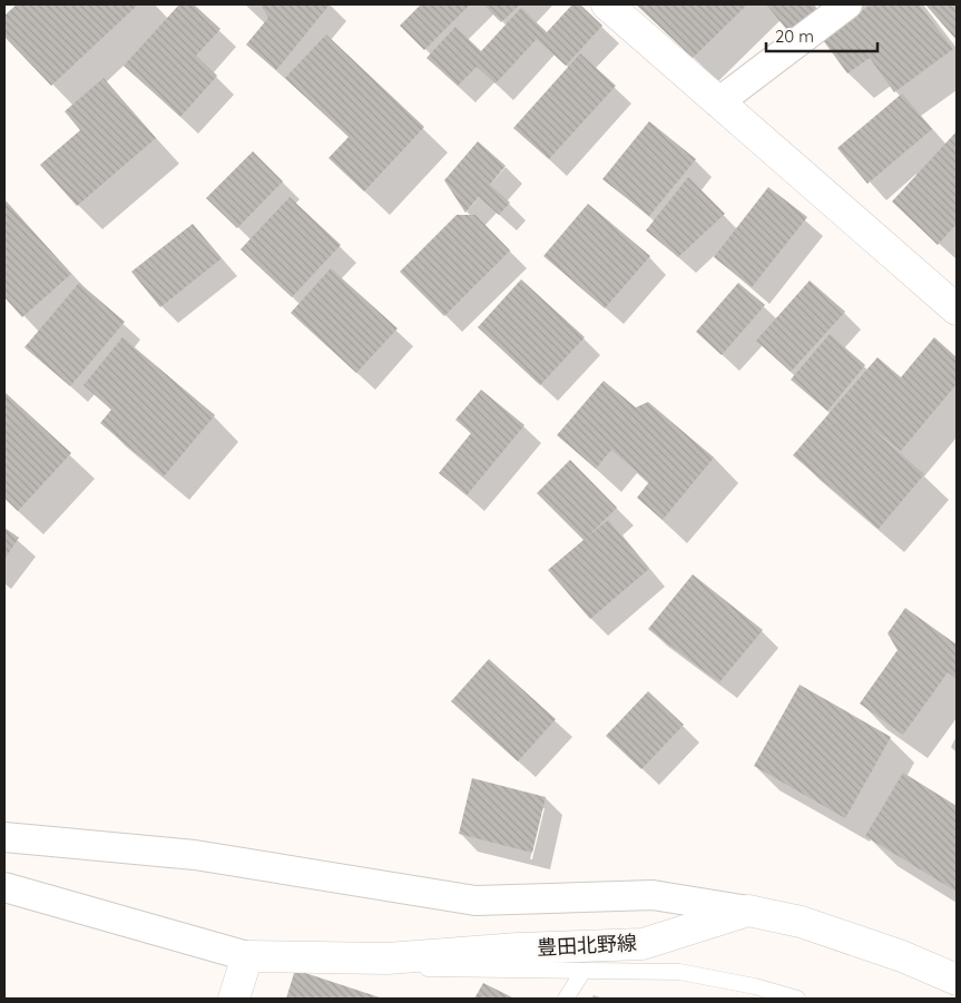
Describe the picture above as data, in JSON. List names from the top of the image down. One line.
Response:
{"streets":{"main road":["豊田北野線"]},"scale_bar":"20 m"}
